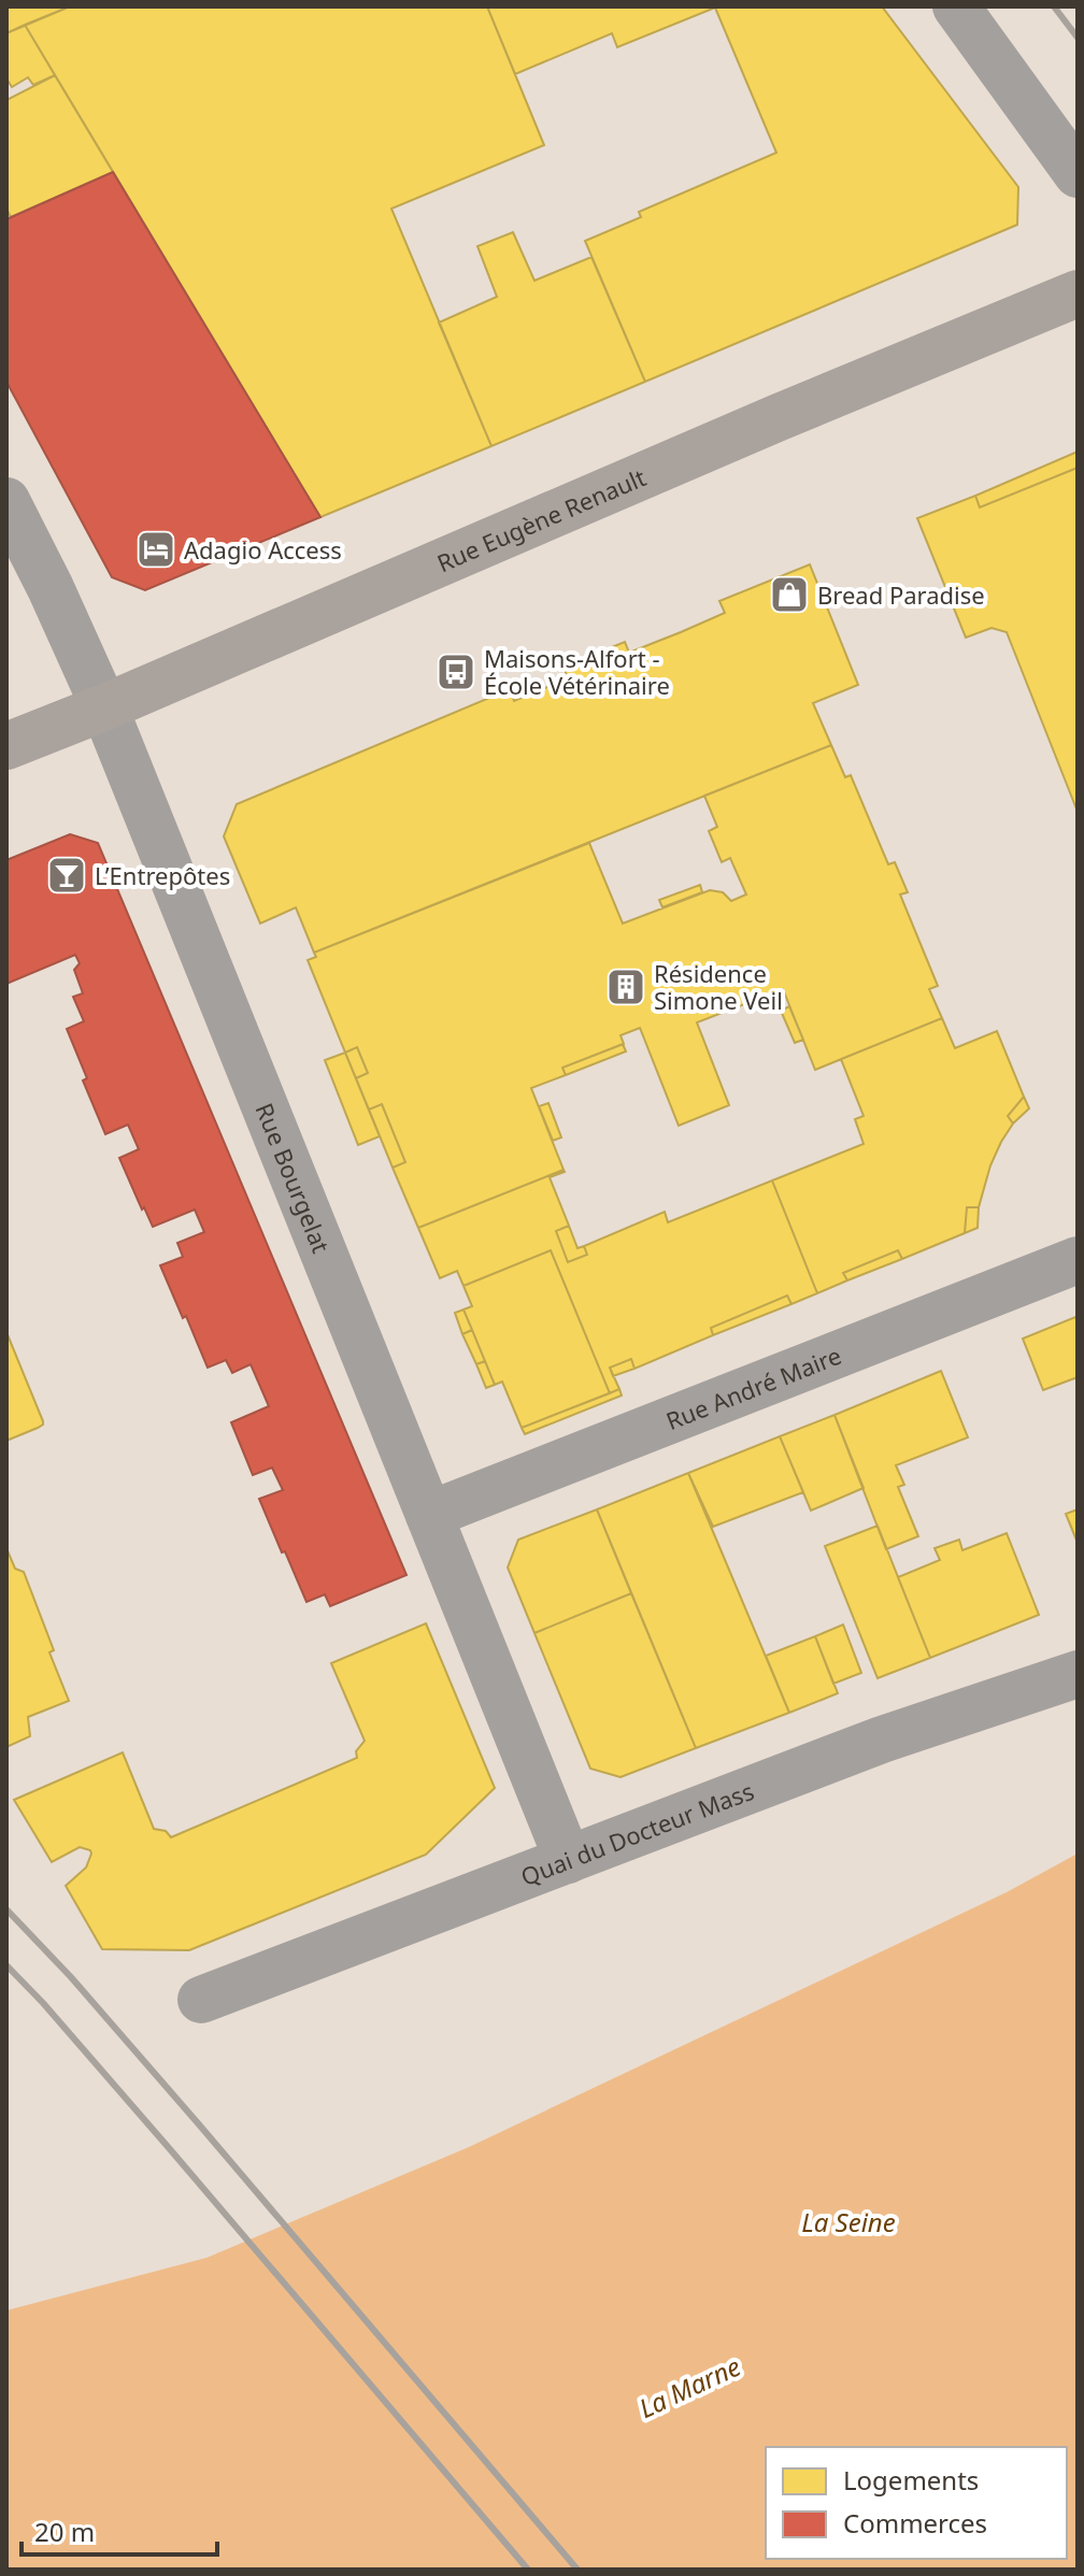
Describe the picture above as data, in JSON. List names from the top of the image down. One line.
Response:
{"streets":{"main road":["Rue Eugène Renault"],"street":["Rue Bourgelat","Rue André Maire","Quai du Docteur Mass"]},"crossings":[["Rue Eugène Renault","Rue Bourgelat"],["Rue Bourgelat","Rue André Maire"],["Rue Bourgelat","Quai du Docteur Mass"]],"water":["La Seine","La Marne"],"places":{"hotel":["Adagio Access"],"shop":["Bread Paradise"],"bus stop":["Maisons-Alfort - École Vétérinaire"],"bar":["L’Entrepôtes"],"building":["Résidence Simone Veil"]},"legend":["Logements","Commerces"],"scale_bar":"20 m"}
